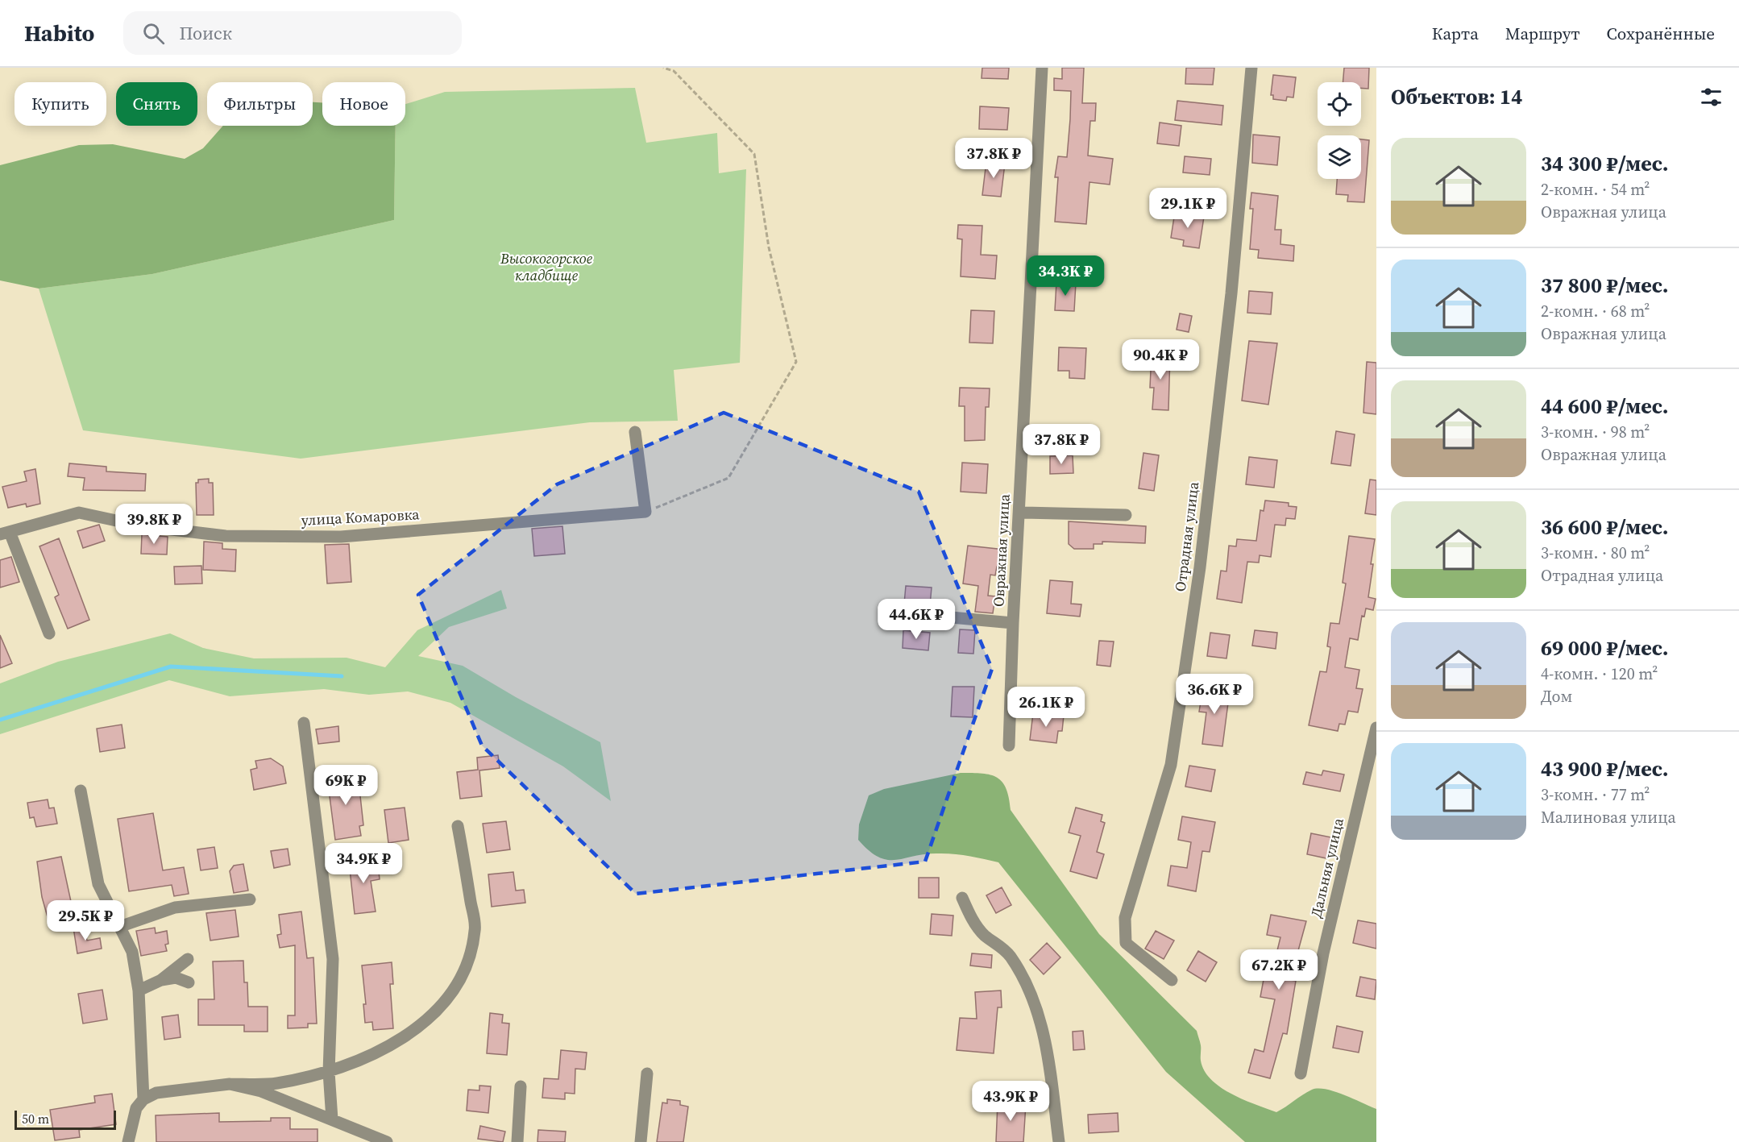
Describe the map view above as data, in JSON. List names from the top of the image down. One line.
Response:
{"streets":{"street":["улица Комаровка","Отрадная улица","Овражная улица","Дальняя улица"]},"parks":["Высокогорское кладбище"],"scale_bar":"50 m","page":{"header":"Habito","search":"Поиск","nav":["Карта","Маршрут","Сохранённые"],"heading":"Объектов: 14","chip":["Купить","Снять","Фильтры","Новое"],"list":[{"name":"34 300 ₽/мес.","note":"2-комн. · 54 m² · Овражная улица"},{"name":"37 800 ₽/мес.","note":"2-комн. · 68 m² · Овражная улица"},{"name":"44 600 ₽/мес.","note":"3-комн. · 98 m² · Овражная улица"},{"name":"36 600 ₽/мес.","note":"3-комн. · 80 m² · Отрадная улица"},{"name":"69 000 ₽/мес.","note":"4-комн. · 120 m² · Дом"},{"name":"43 900 ₽/мес.","note":"3-комн. · 77 m² · Малиновая улица"}],"price":["37.8K ₽","29.1K ₽","34.3K ₽","90.4K ₽","37.8K ₽","39.8K ₽","44.6K ₽","36.6K ₽","26.1K ₽","69K ₽","34.9K ₽","29.5K ₽","67.2K ₽","43.9K ₽"],"scale":"50 m"}}
